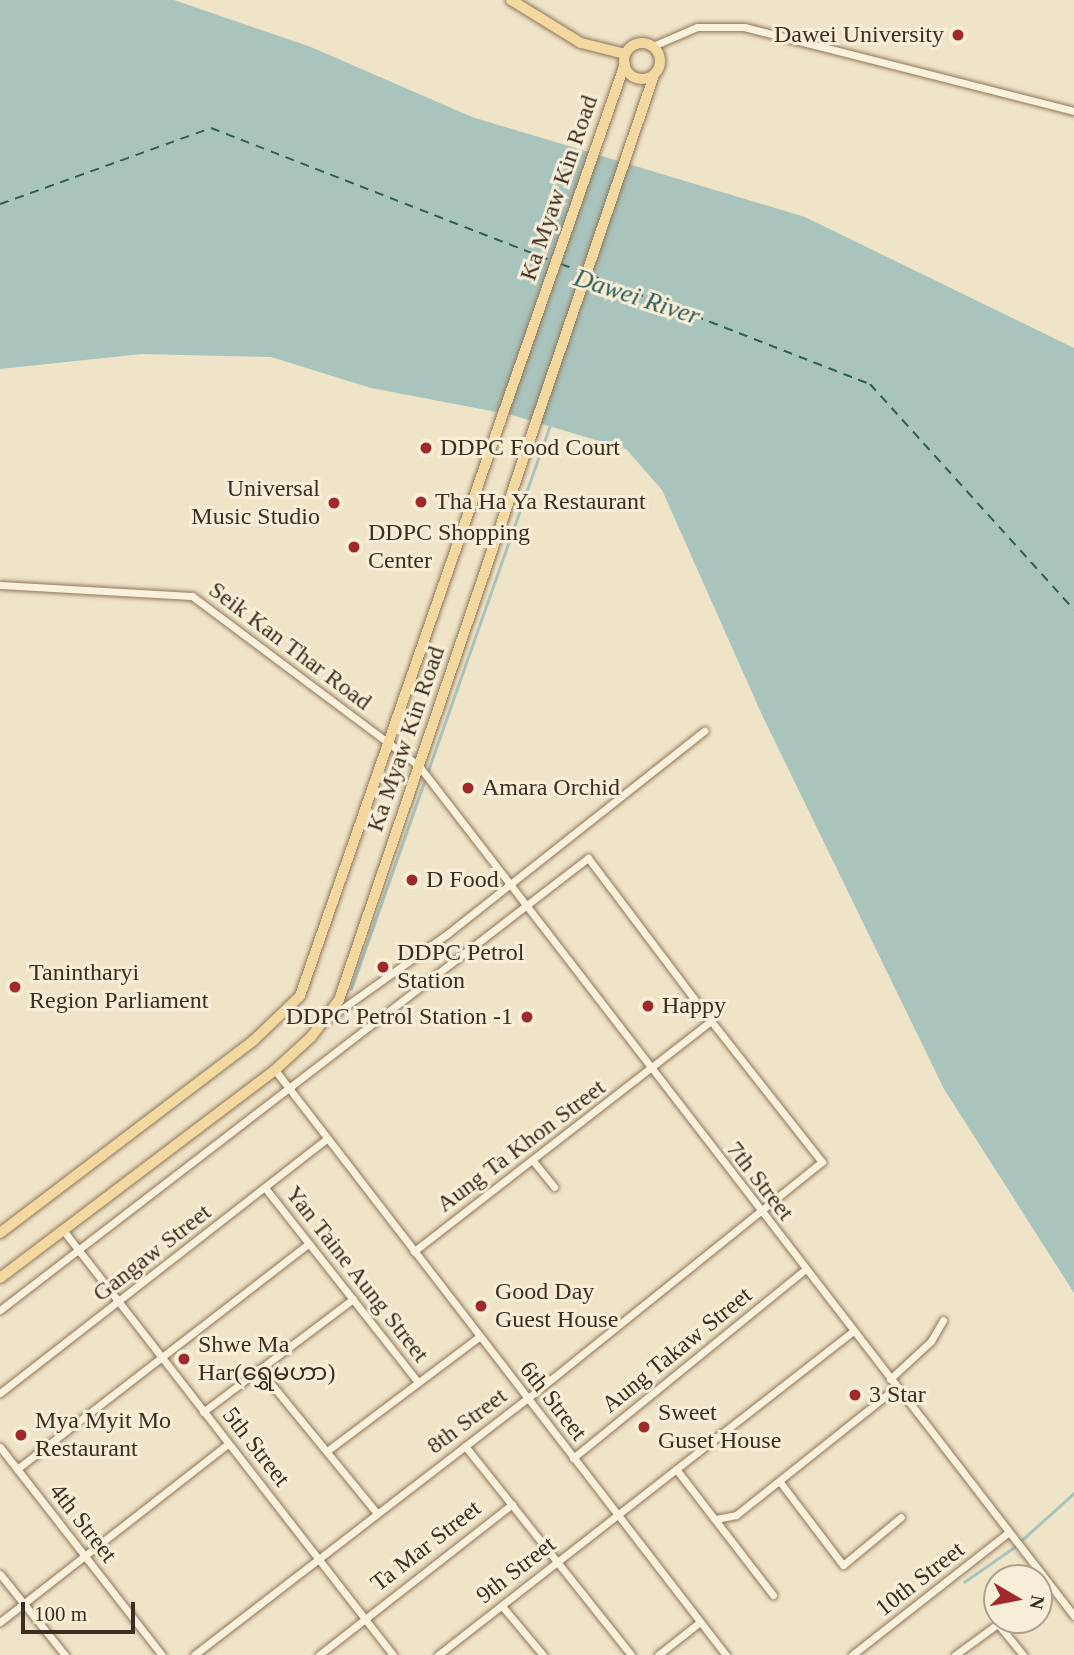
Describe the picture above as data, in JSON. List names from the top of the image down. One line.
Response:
{"streets":{"main road":["Ka Myaw Kin Road"],"street":["Seik Kan Thar Road","Aung Ta Khon Street","7th Street","Gangaw Street","Yan Taine Aung Street","Aung Takaw Street","6th Street","8th Street","5th Street","4th Street","Ta Mar Street","9th Street","10th Street"]},"crossings":[["Ka Myaw Kin Road","Seik Kan Thar Road"],["Ka Myaw Kin Road","7th Street"],["Ka Myaw Kin Road","6th Street"],["Ka Myaw Kin Road","5th Street"],["Seik Kan Thar Road","7th Street"],["Aung Ta Khon Street","7th Street"],["Aung Ta Khon Street","6th Street"],["Aung Ta Khon Street","8th Street"],["7th Street","Aung Takaw Street"],["7th Street","8th Street"],["7th Street","9th Street"],["7th Street","10th Street"],["Gangaw Street","Yan Taine Aung Street"],["Gangaw Street","6th Street"],["Gangaw Street","5th Street"],["Aung Takaw Street","6th Street"],["6th Street","8th Street"],["6th Street","9th Street"],["8th Street","5th Street"],["5th Street","Ta Mar Street"]],"water":["Dawei River"],"places":["Dawei University","DDPC Food Court","Tha Ha Ya Restaurant","Universal Music Studio","DDPC Shopping Center","Amara Orchid","D Food","DDPC Petrol Station","Tanintharyi Region Parliament","Happy","DDPC Petrol Station -1","Good Day Guest House","Shwe Ma Har(‌‌ရွှေမဟာ)","3 Star","Sweet Guset House","Mya Myit Mo Restaurant"],"scale_bar":"100 m","north":"right"}
